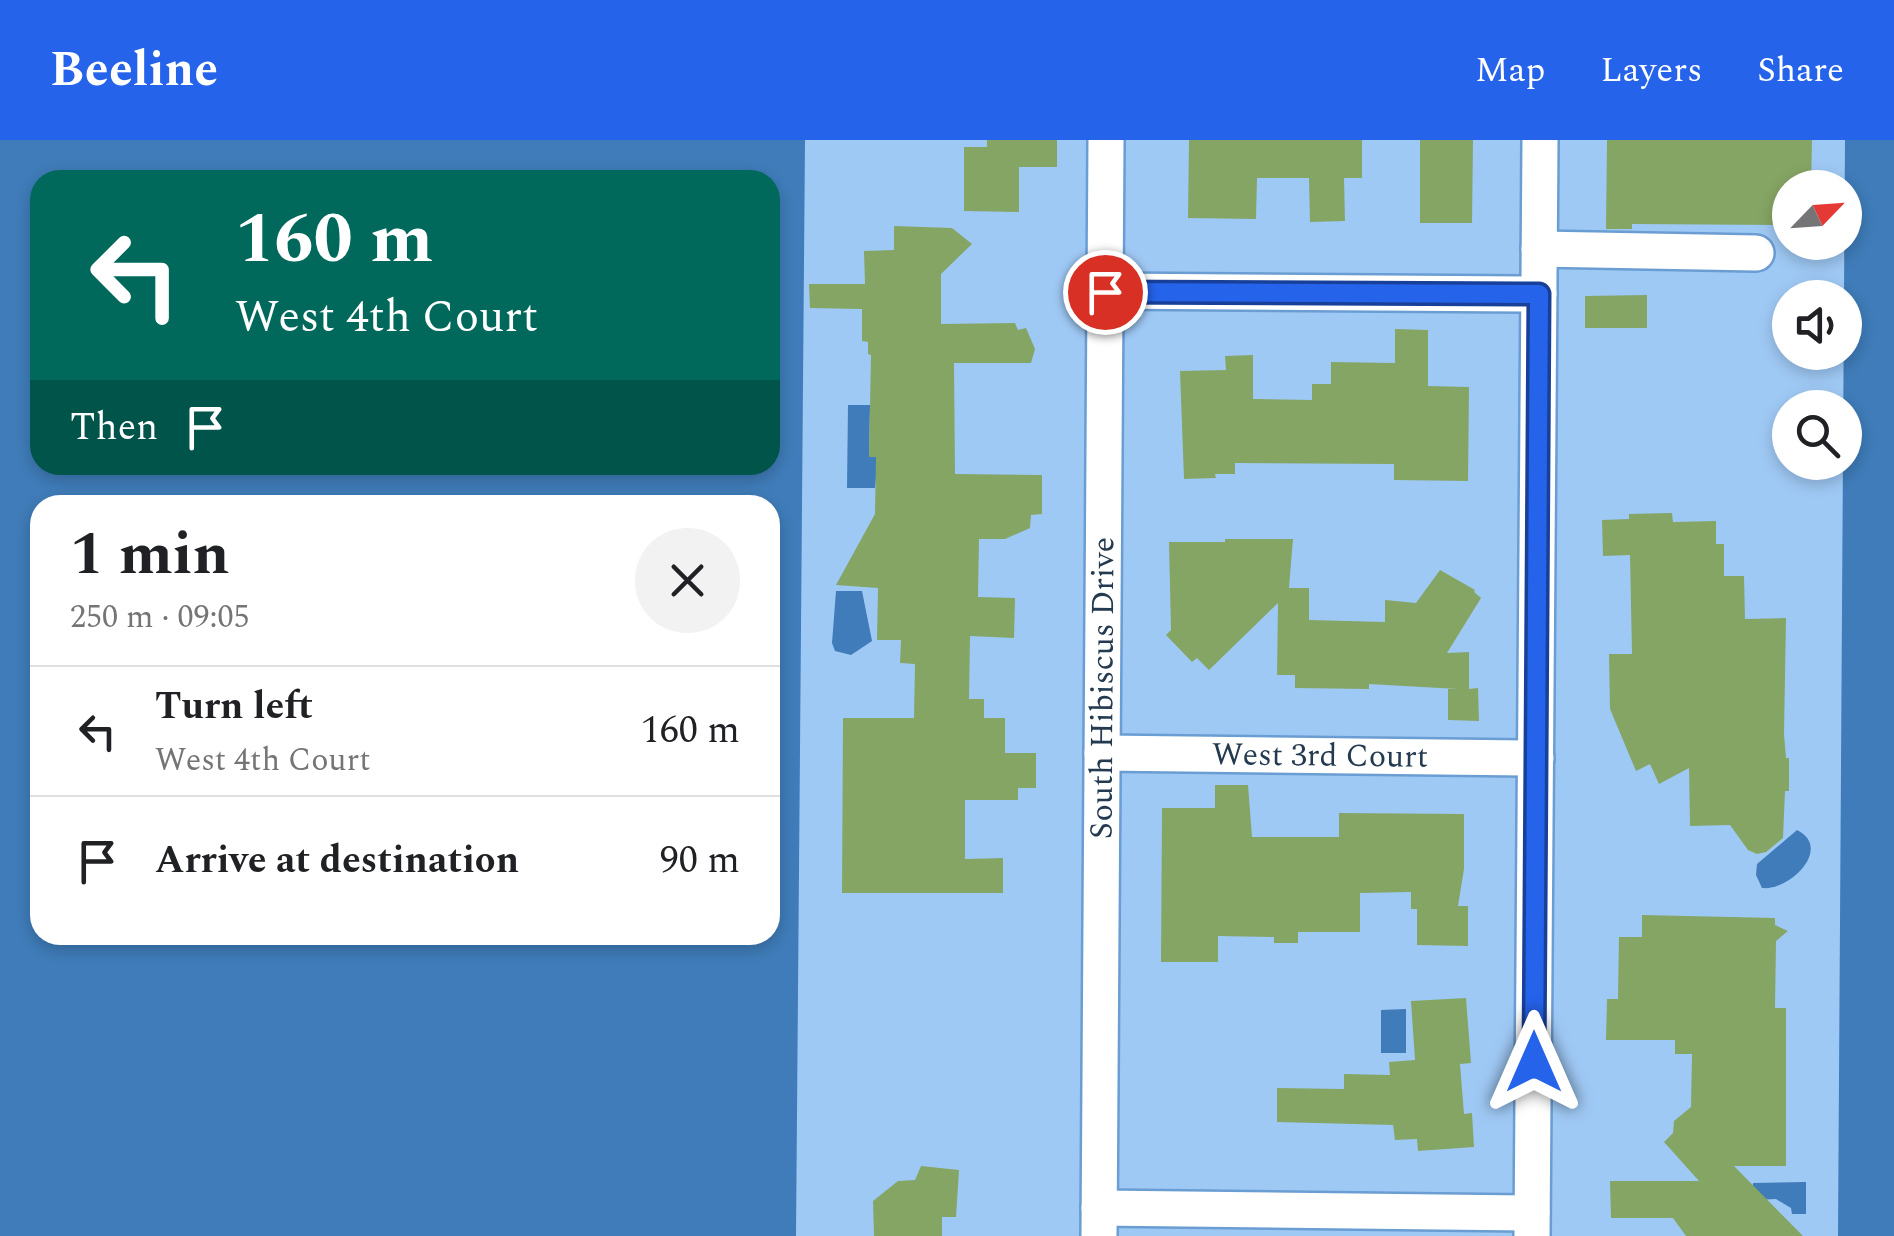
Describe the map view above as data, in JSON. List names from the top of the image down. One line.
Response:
{"streets":{"street":["South Hibiscus Drive","West 3rd Court"]},"crossings":[["South Hibiscus Drive","West 3rd Court"]],"north":"top right","page":{"header":"Beeline","nav":["Map","Layers","Share"],"turn":["160 m","West 4th Court"],"then":"Then","heading":["1 min","250 m · 09:05"],"list":[{"name":"Turn left","note":"West 4th Court","value":"160 m"},{"name":"Arrive at destination","value":"90 m"}]}}
